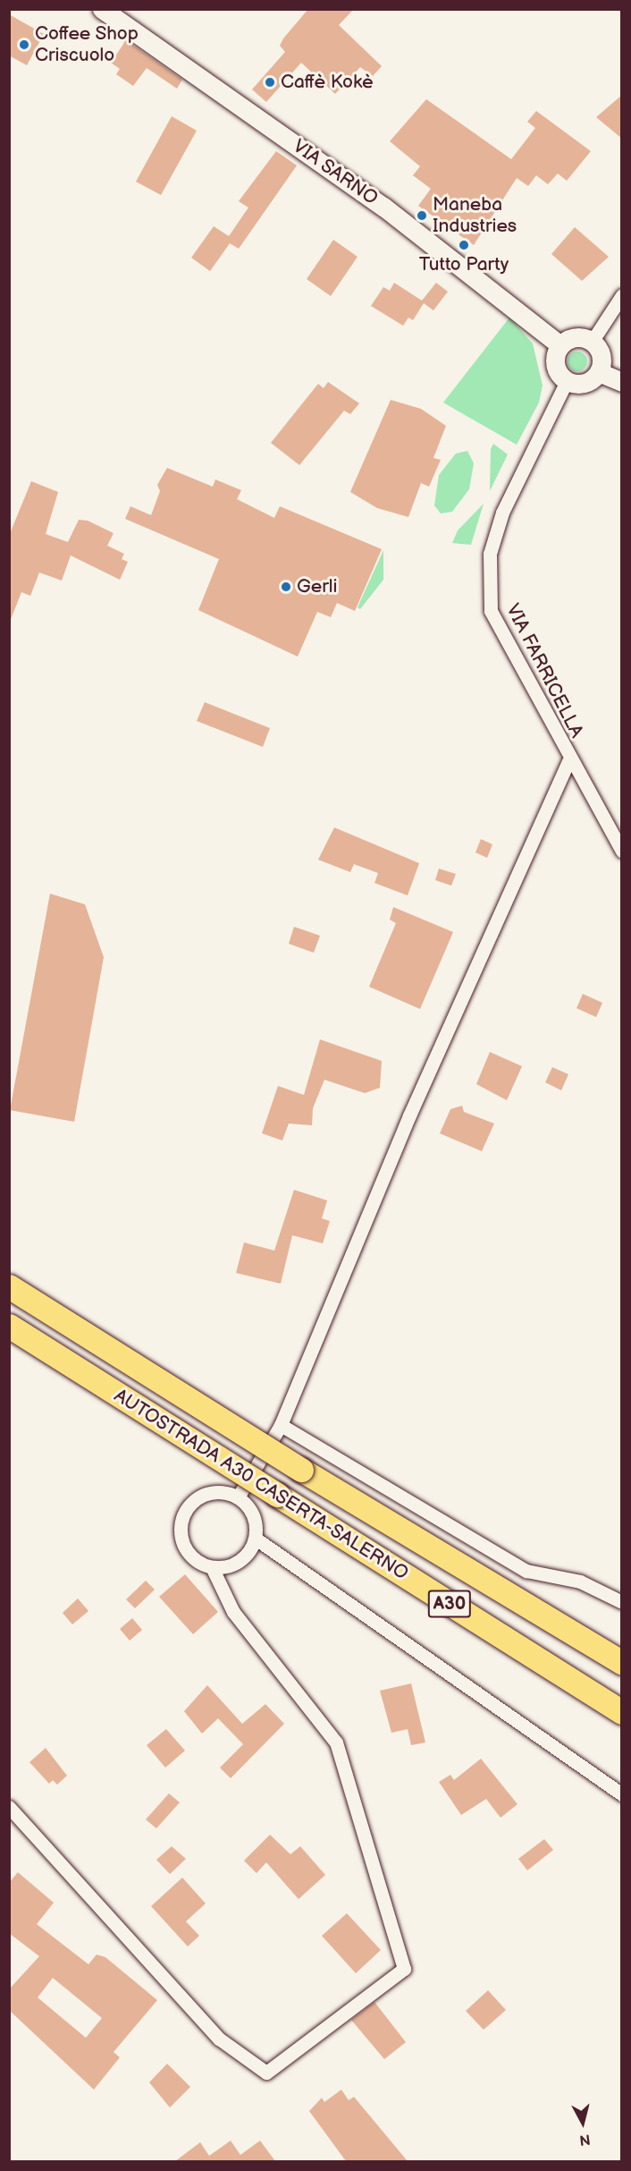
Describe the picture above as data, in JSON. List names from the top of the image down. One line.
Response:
{"streets":{"highway":["AUTOSTRADA A30 CASERTA-SALERNO","A30"],"main road":["VIA SARNO"],"street":["VIA FARRICELLA"]},"crossings":[["VIA SARNO","VIA FARRICELLA"]],"places":["Coffee Shop Criscuolo","Caffè Kokè","Maneba Industries","Tutto Party","Gerli"],"north":"bottom"}
